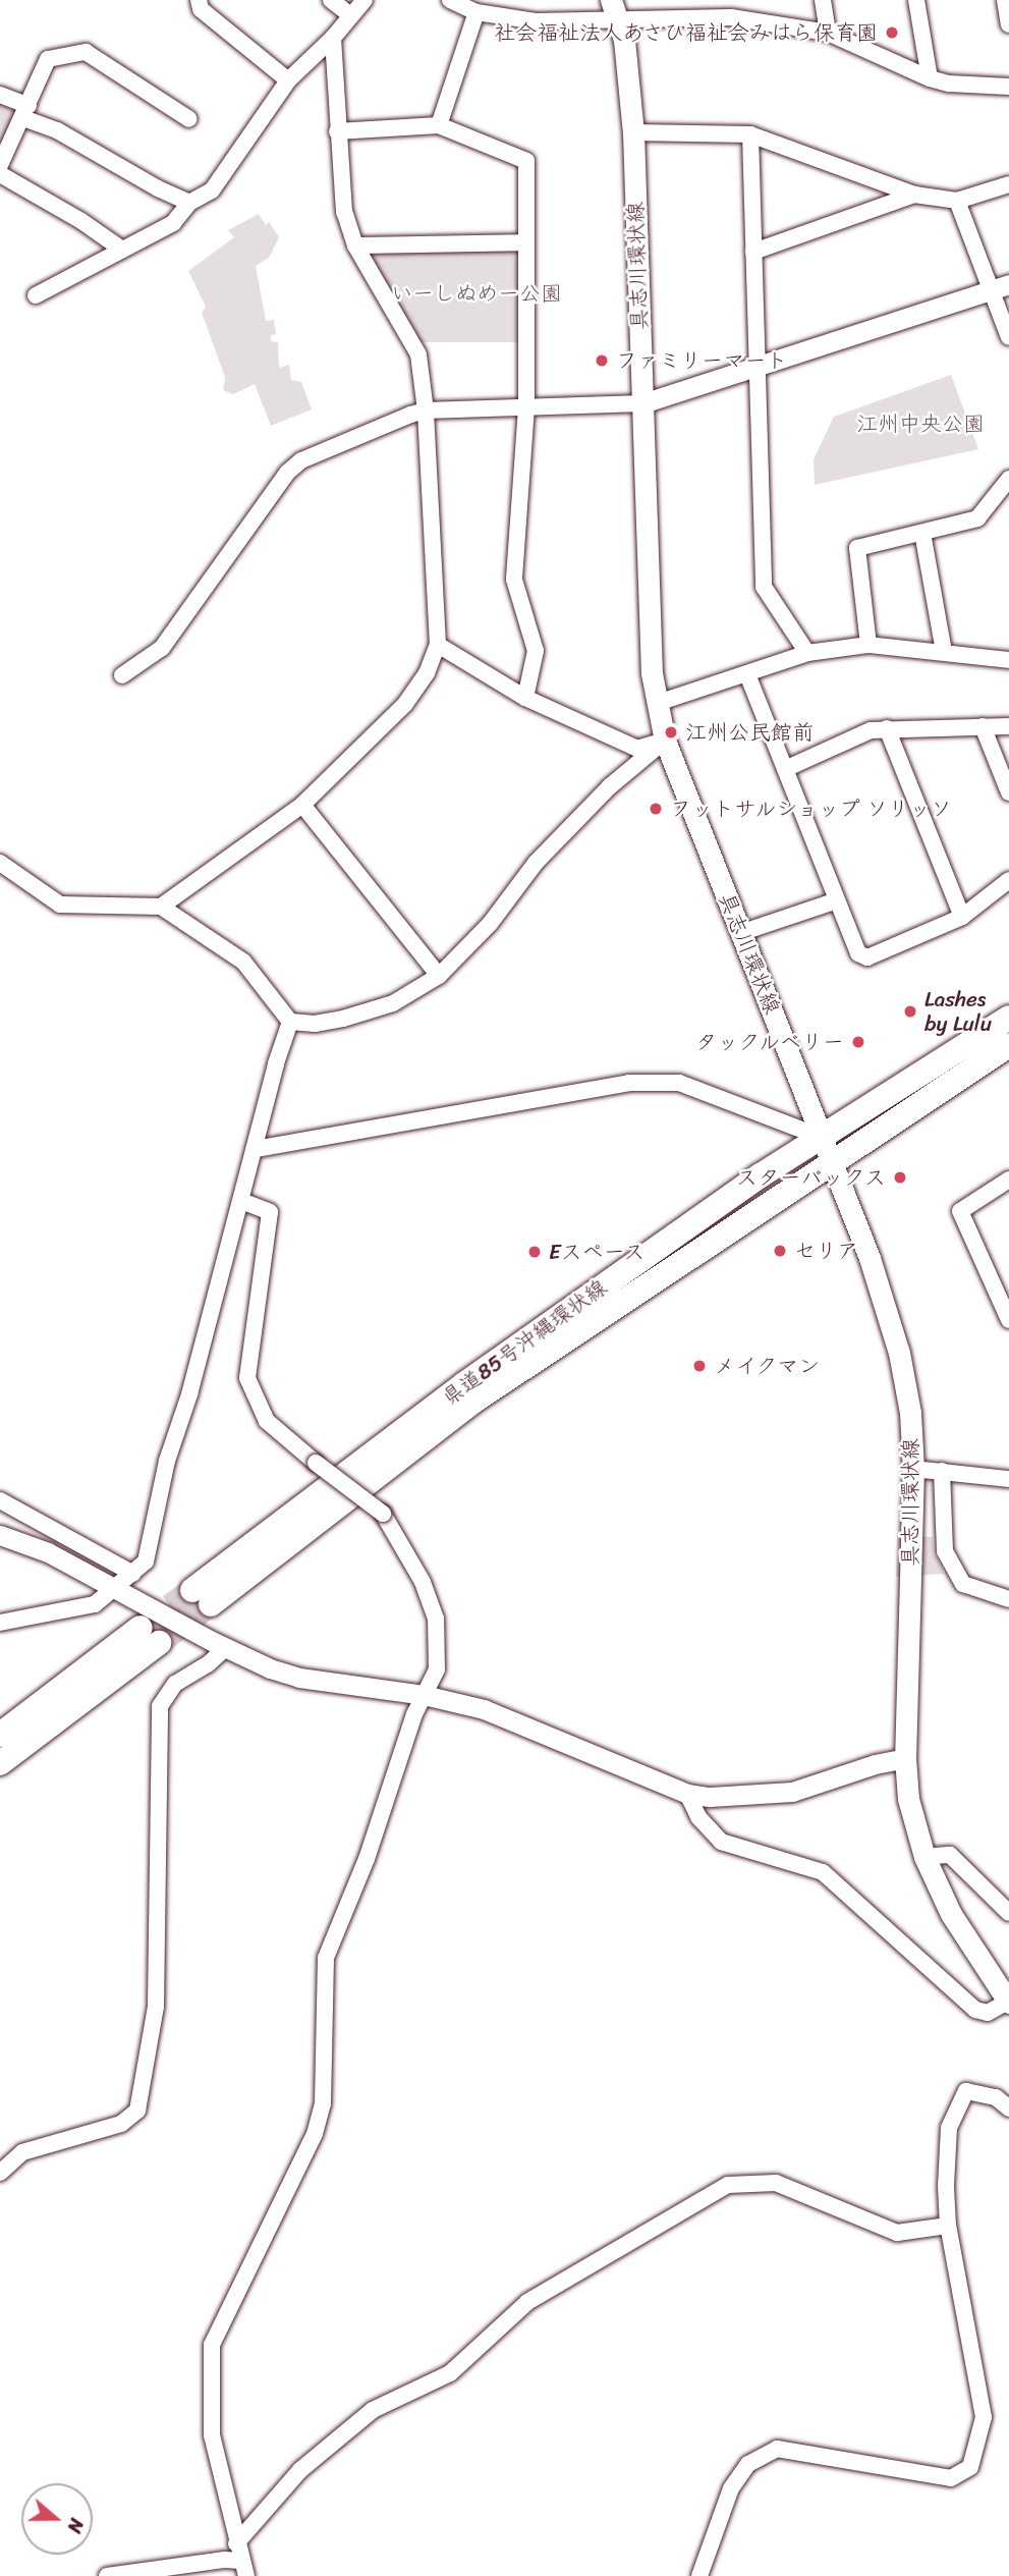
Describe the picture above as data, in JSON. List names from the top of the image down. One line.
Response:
{"streets":{"main road":["具志川環状線","県道85号沖縄環状線"]},"crossings":[["具志川環状線","県道85号沖縄環状線"]],"parks":["いーしぬめー公園","江州中央公園"],"places":["社会福祉法人あさひ福祉会みはら保育園","ファミリーマート","江州公民館前","フットサルショップ ソリッソ","Lashes by Lulu","タックルベリー","スターバックス","セリア","Eスペース","メイクマン"],"north":"right"}
